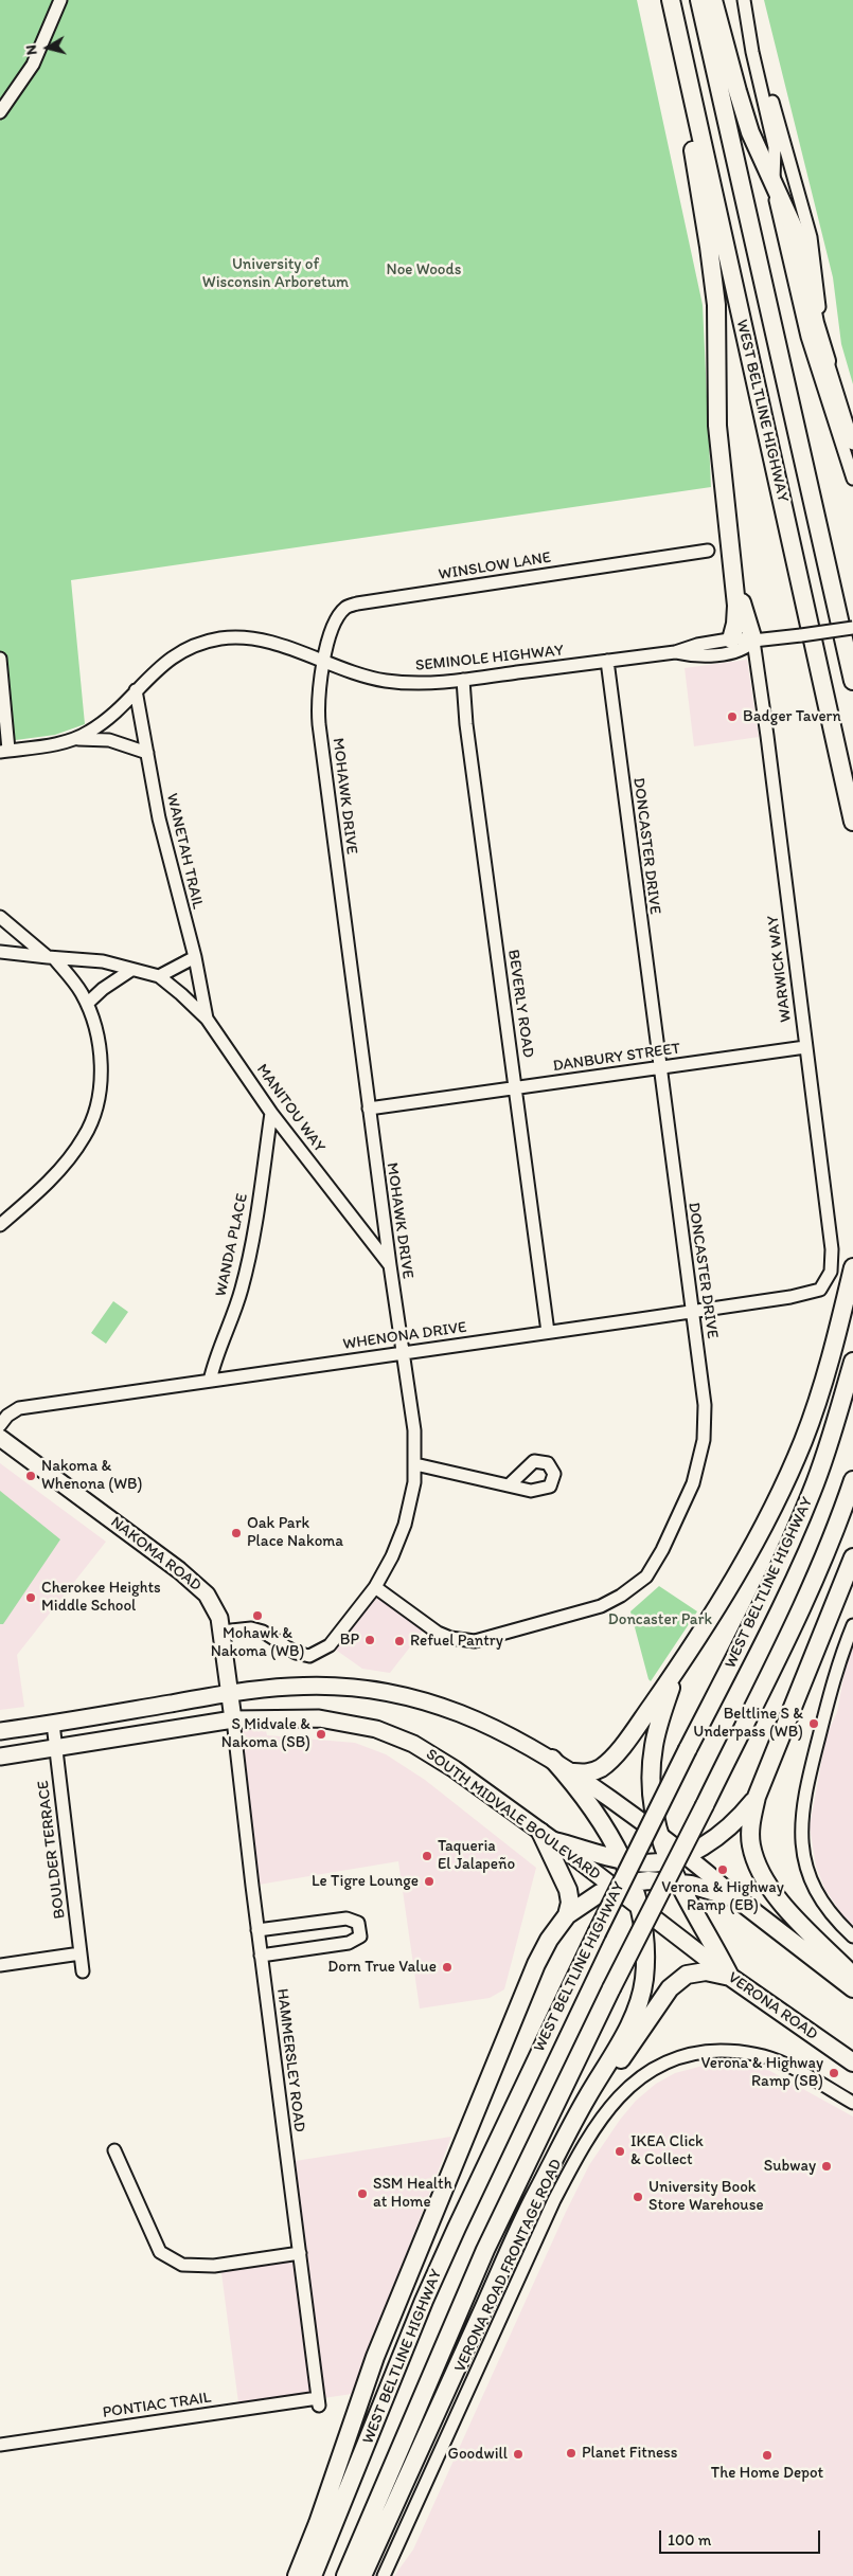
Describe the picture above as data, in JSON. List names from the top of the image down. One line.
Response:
{"streets":{"highway":["WEST BELTLINE HIGHWAY","VERONA ROAD"],"main road":["NAKOMA ROAD","SOUTH MIDVALE BOULEVARD"],"street":["WINSLOW LANE","SEMINOLE HIGHWAY","MOHAWK DRIVE","DONCASTER DRIVE","WANETAH TRAIL","WARWICK WAY","BEVERLY ROAD","DANBURY STREET","MANITOU WAY","WANDA PLACE","WHENONA DRIVE","BOULDER TERRACE","HAMMERSLEY ROAD","VERONA ROAD FRONTAGE ROAD","PONTIAC TRAIL"]},"crossings":[["WINSLOW LANE","SEMINOLE HIGHWAY"],["WINSLOW LANE","MOHAWK DRIVE"],["SEMINOLE HIGHWAY","MOHAWK DRIVE"],["SEMINOLE HIGHWAY","DONCASTER DRIVE"],["SEMINOLE HIGHWAY","WANETAH TRAIL"],["SEMINOLE HIGHWAY","WARWICK WAY"],["SEMINOLE HIGHWAY","BEVERLY ROAD"],["MOHAWK DRIVE","DONCASTER DRIVE"],["MOHAWK DRIVE","DANBURY STREET"],["MOHAWK DRIVE","MANITOU WAY"],["MOHAWK DRIVE","WHENONA DRIVE"],["MOHAWK DRIVE","NAKOMA ROAD"],["DONCASTER DRIVE","DANBURY STREET"],["DONCASTER DRIVE","WHENONA DRIVE"],["WANETAH TRAIL","MANITOU WAY"],["WARWICK WAY","DANBURY STREET"],["WARWICK WAY","WHENONA DRIVE"],["BEVERLY ROAD","DANBURY STREET"],["BEVERLY ROAD","WHENONA DRIVE"],["MANITOU WAY","WANDA PLACE"],["WANDA PLACE","WHENONA DRIVE"],["NAKOMA ROAD","SOUTH MIDVALE BOULEVARD"],["NAKOMA ROAD","HAMMERSLEY ROAD"],["SOUTH MIDVALE BOULEVARD","BOULDER TERRACE"],["SOUTH MIDVALE BOULEVARD","VERONA ROAD"],["SOUTH MIDVALE BOULEVARD","HAMMERSLEY ROAD"],["HAMMERSLEY ROAD","PONTIAC TRAIL"]],"parks":["University of Wisconsin Arboretum","Noe Woods","Doncaster Park"],"places":["Badger Tavern","Nakoma & Whenona (WB)","Oak Park Place Nakoma","Cherokee Heights Middle School","Mohawk & Nakoma (WB)","BP","Refuel Pantry","Beltline S & Underpass (WB)","S Midvale & Nakoma (SB)","Taqueria El Jalapeño","Verona & Highway Ramp (EB)","Le Tigre Lounge","Dorn True Value","Verona & Highway Ramp (SB)","IKEA Click & Collect","Subway","SSM Health at Home","University Book Store Warehouse","Planet Fitness","Goodwill","The Home Depot"],"scale_bar":"100 m","north":"left"}
